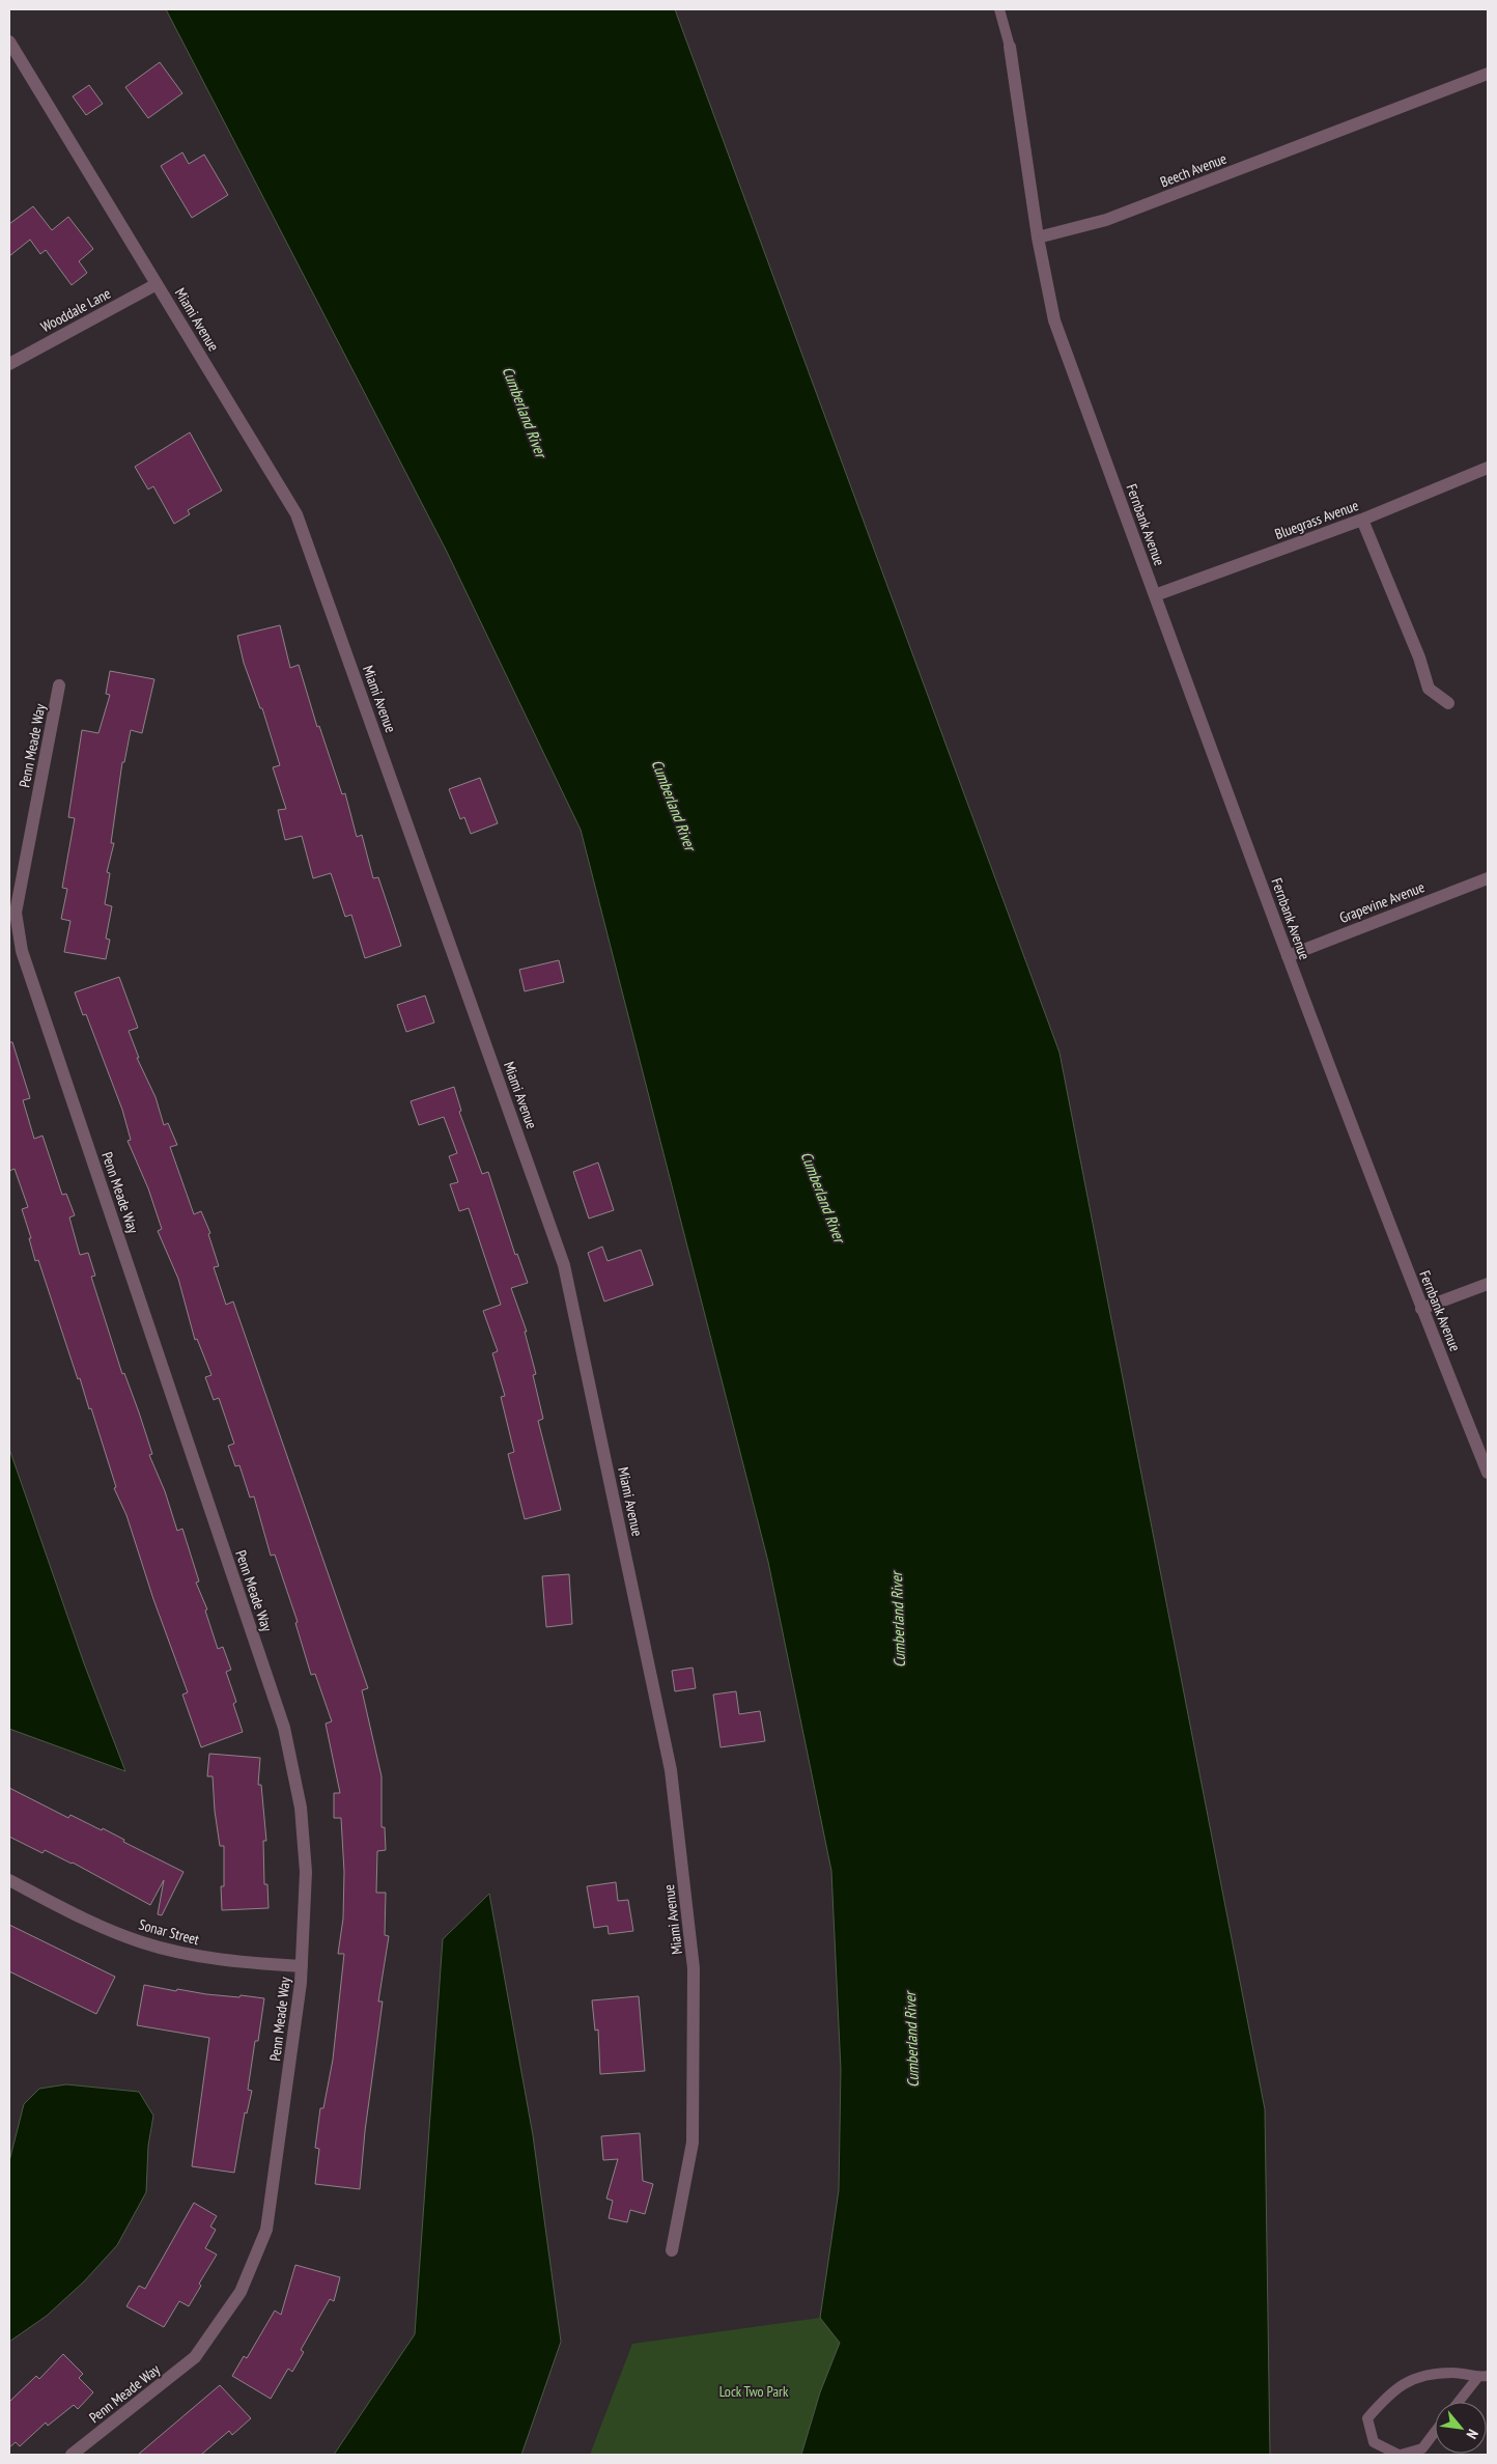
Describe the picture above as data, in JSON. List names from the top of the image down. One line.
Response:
{"streets":{"street":["Beech Avenue","Wooddale Lane","Miami Avenue","Bluegrass Avenue","Fernbank Avenue","Penn Meade Way","Grapevine Avenue","Sonar Street"]},"crossings":[["Beech Avenue","Fernbank Avenue"],["Wooddale Lane","Miami Avenue"],["Bluegrass Avenue","Fernbank Avenue"],["Fernbank Avenue","Grapevine Avenue"],["Penn Meade Way","Sonar Street"]],"water":["Cumberland River"],"parks":["Lock Two Park"],"north":"bottom right"}
